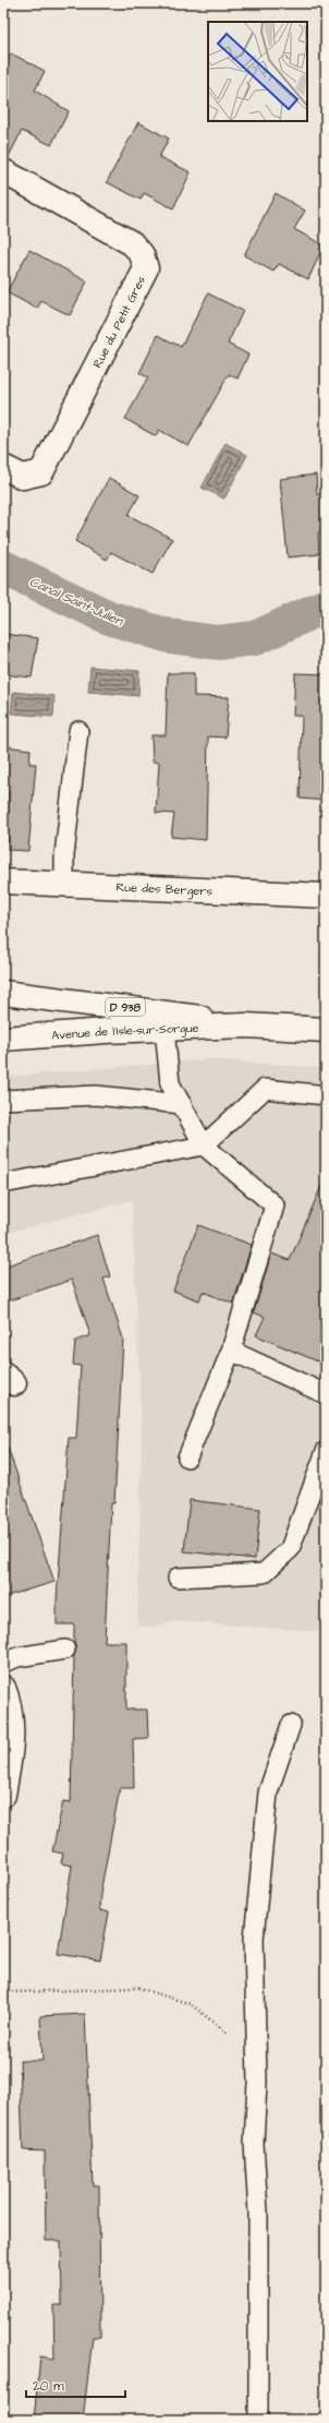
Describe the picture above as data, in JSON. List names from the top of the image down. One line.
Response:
{"streets":{"street":["Rue du Petit Gres","Rue des Bergers","D 938","Avenue de l'Isle-sur-Sorgue"]},"water":["Canal Saint-Julien"],"scale_bar":"20 m"}
